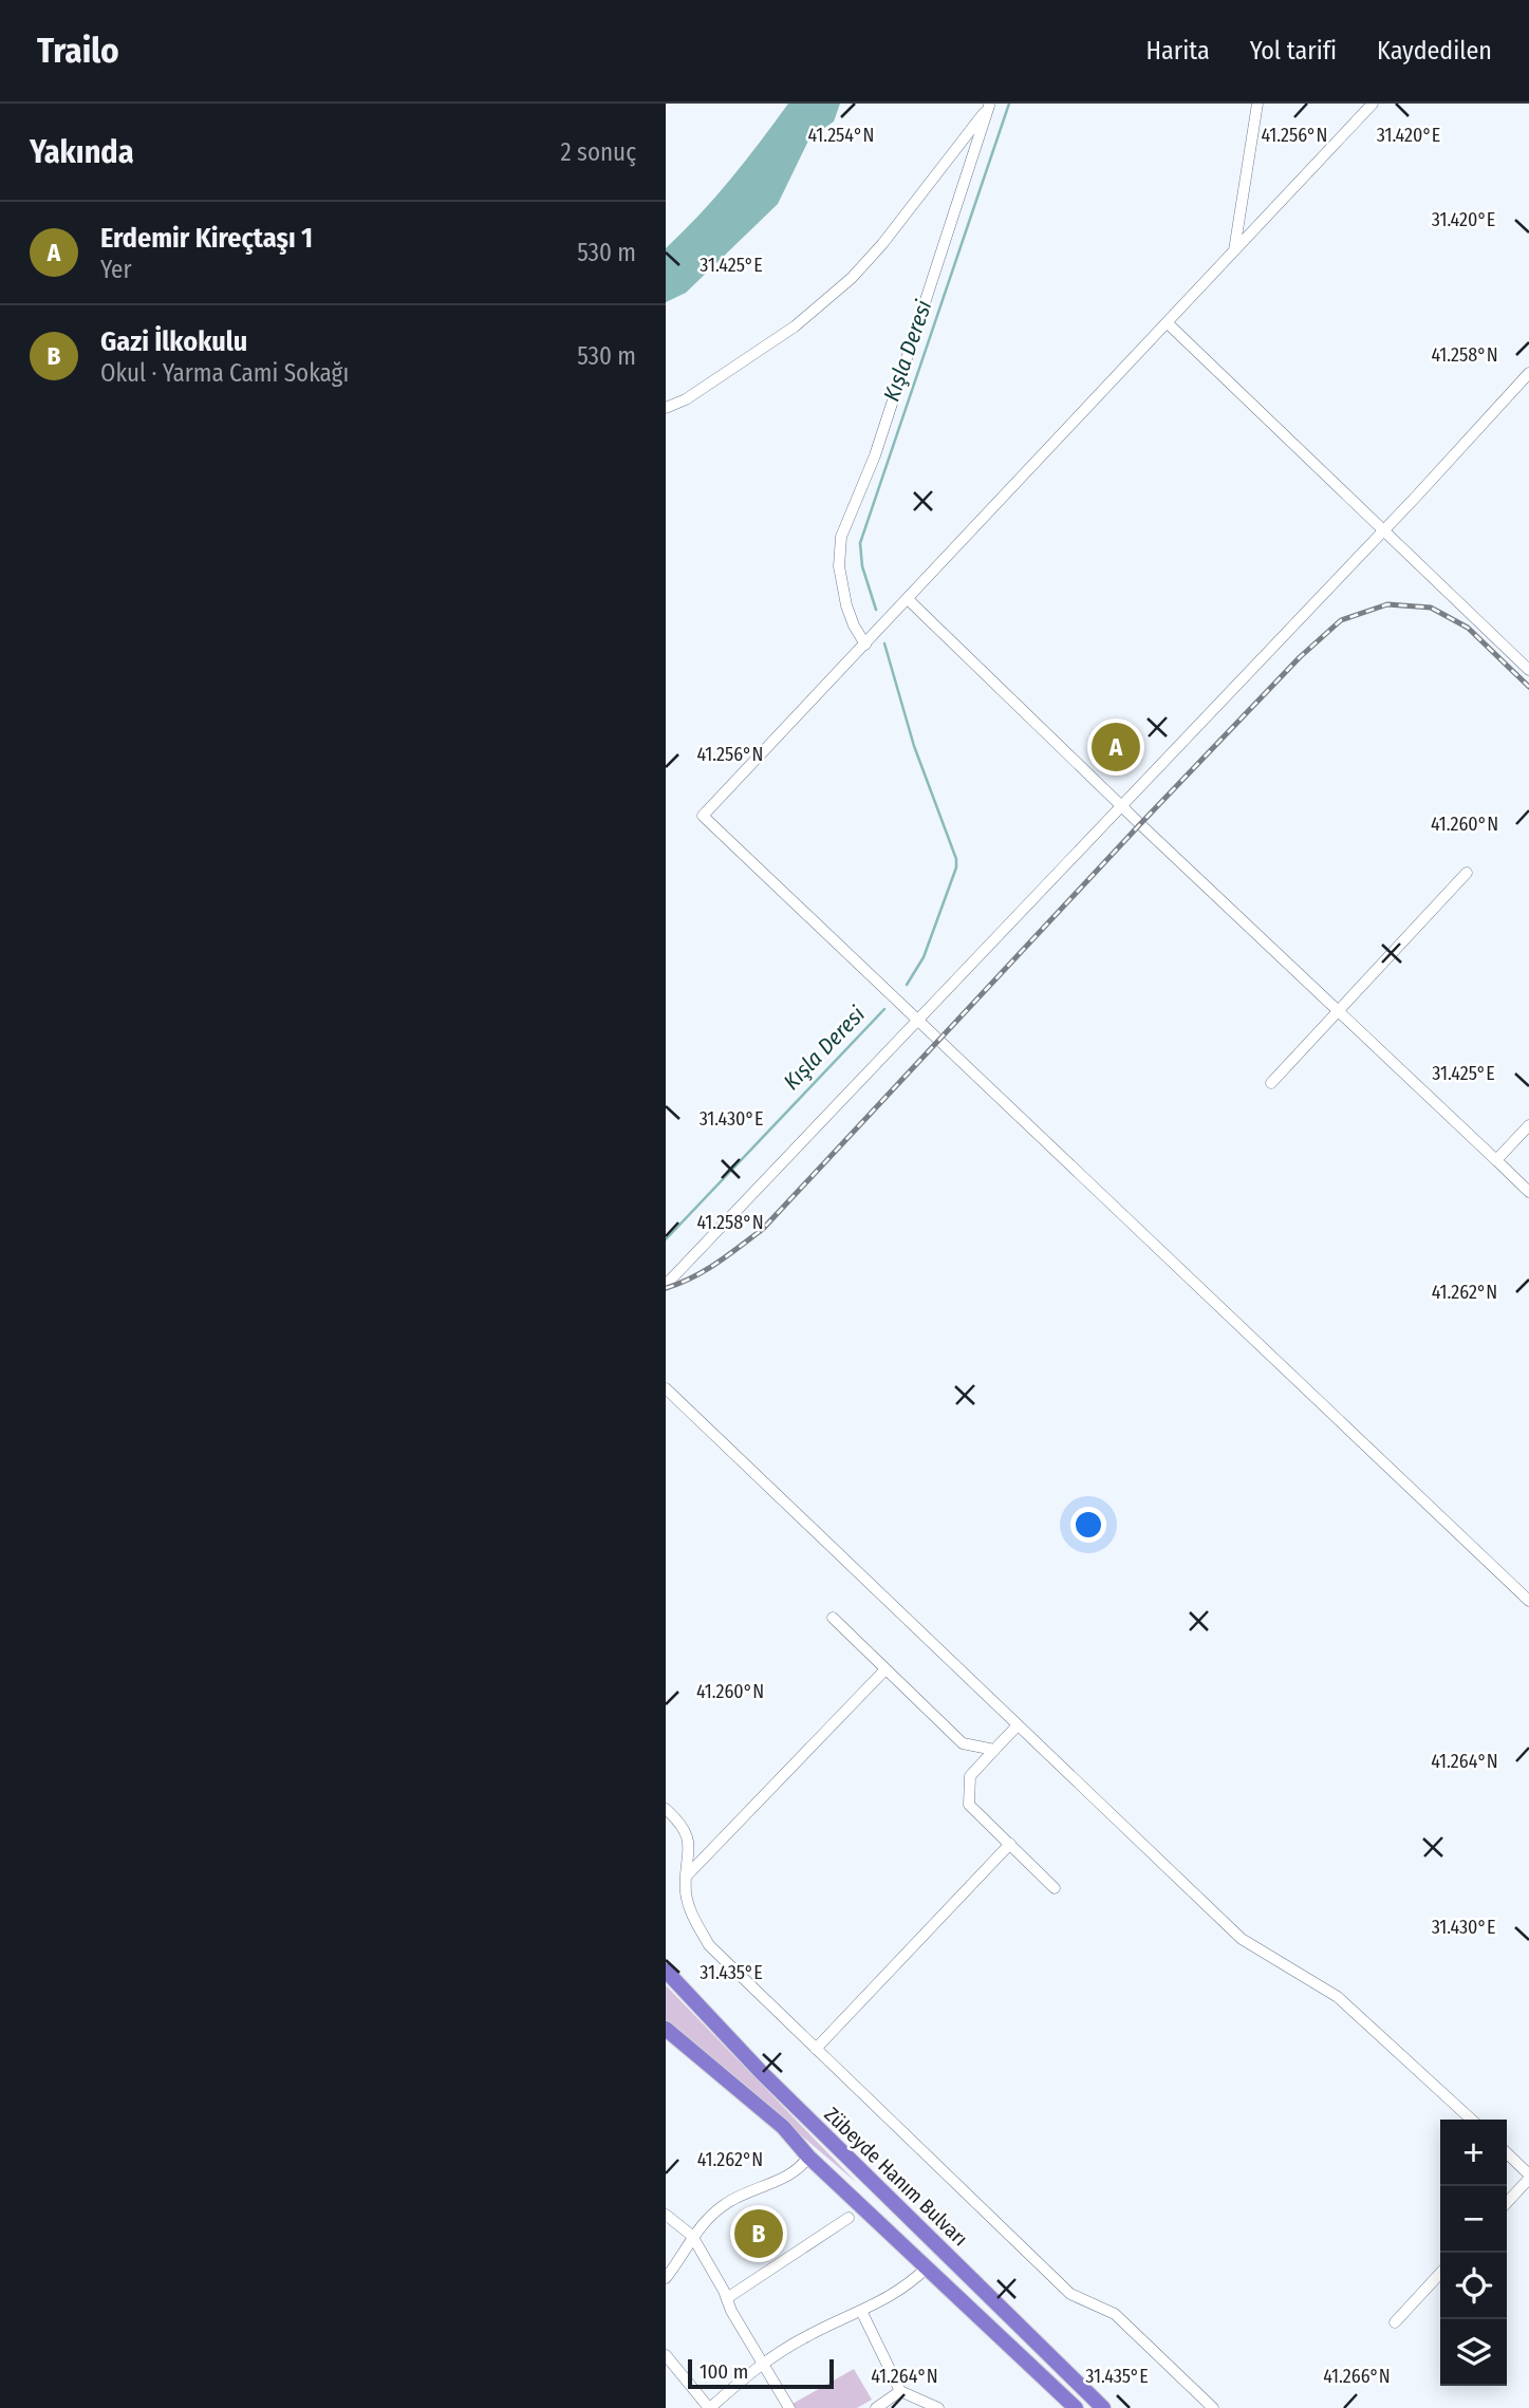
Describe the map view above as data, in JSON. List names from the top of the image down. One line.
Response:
{"streets":{"highway":["Zübeyde Hanım Bulvarı"]},"water":["Kışla Deresi"],"scale_bar":"100 m","page":{"header":"Trailo","nav":["Harita","Yol tarifi","Kaydedilen"],"heading":["Yakında","2 sonuç"],"list":[{"mark":"A","name":"Erdemir Kireçtaşı 1","note":"Yer","value":"530 m"},{"mark":"B","name":"Gazi İlkokulu","note":"Okul · Yarma Cami Sokağı","value":"530 m"}],"pins":["A","B"],"map_buttons":["+","−"],"scale":"100 m"},"coordinates":["31.420°E","41.254°N","41.256°N","31.425°E","41.258°N","41.260°N","31.430°E","41.262°N","41.264°N","31.435°E","41.266°N"]}
